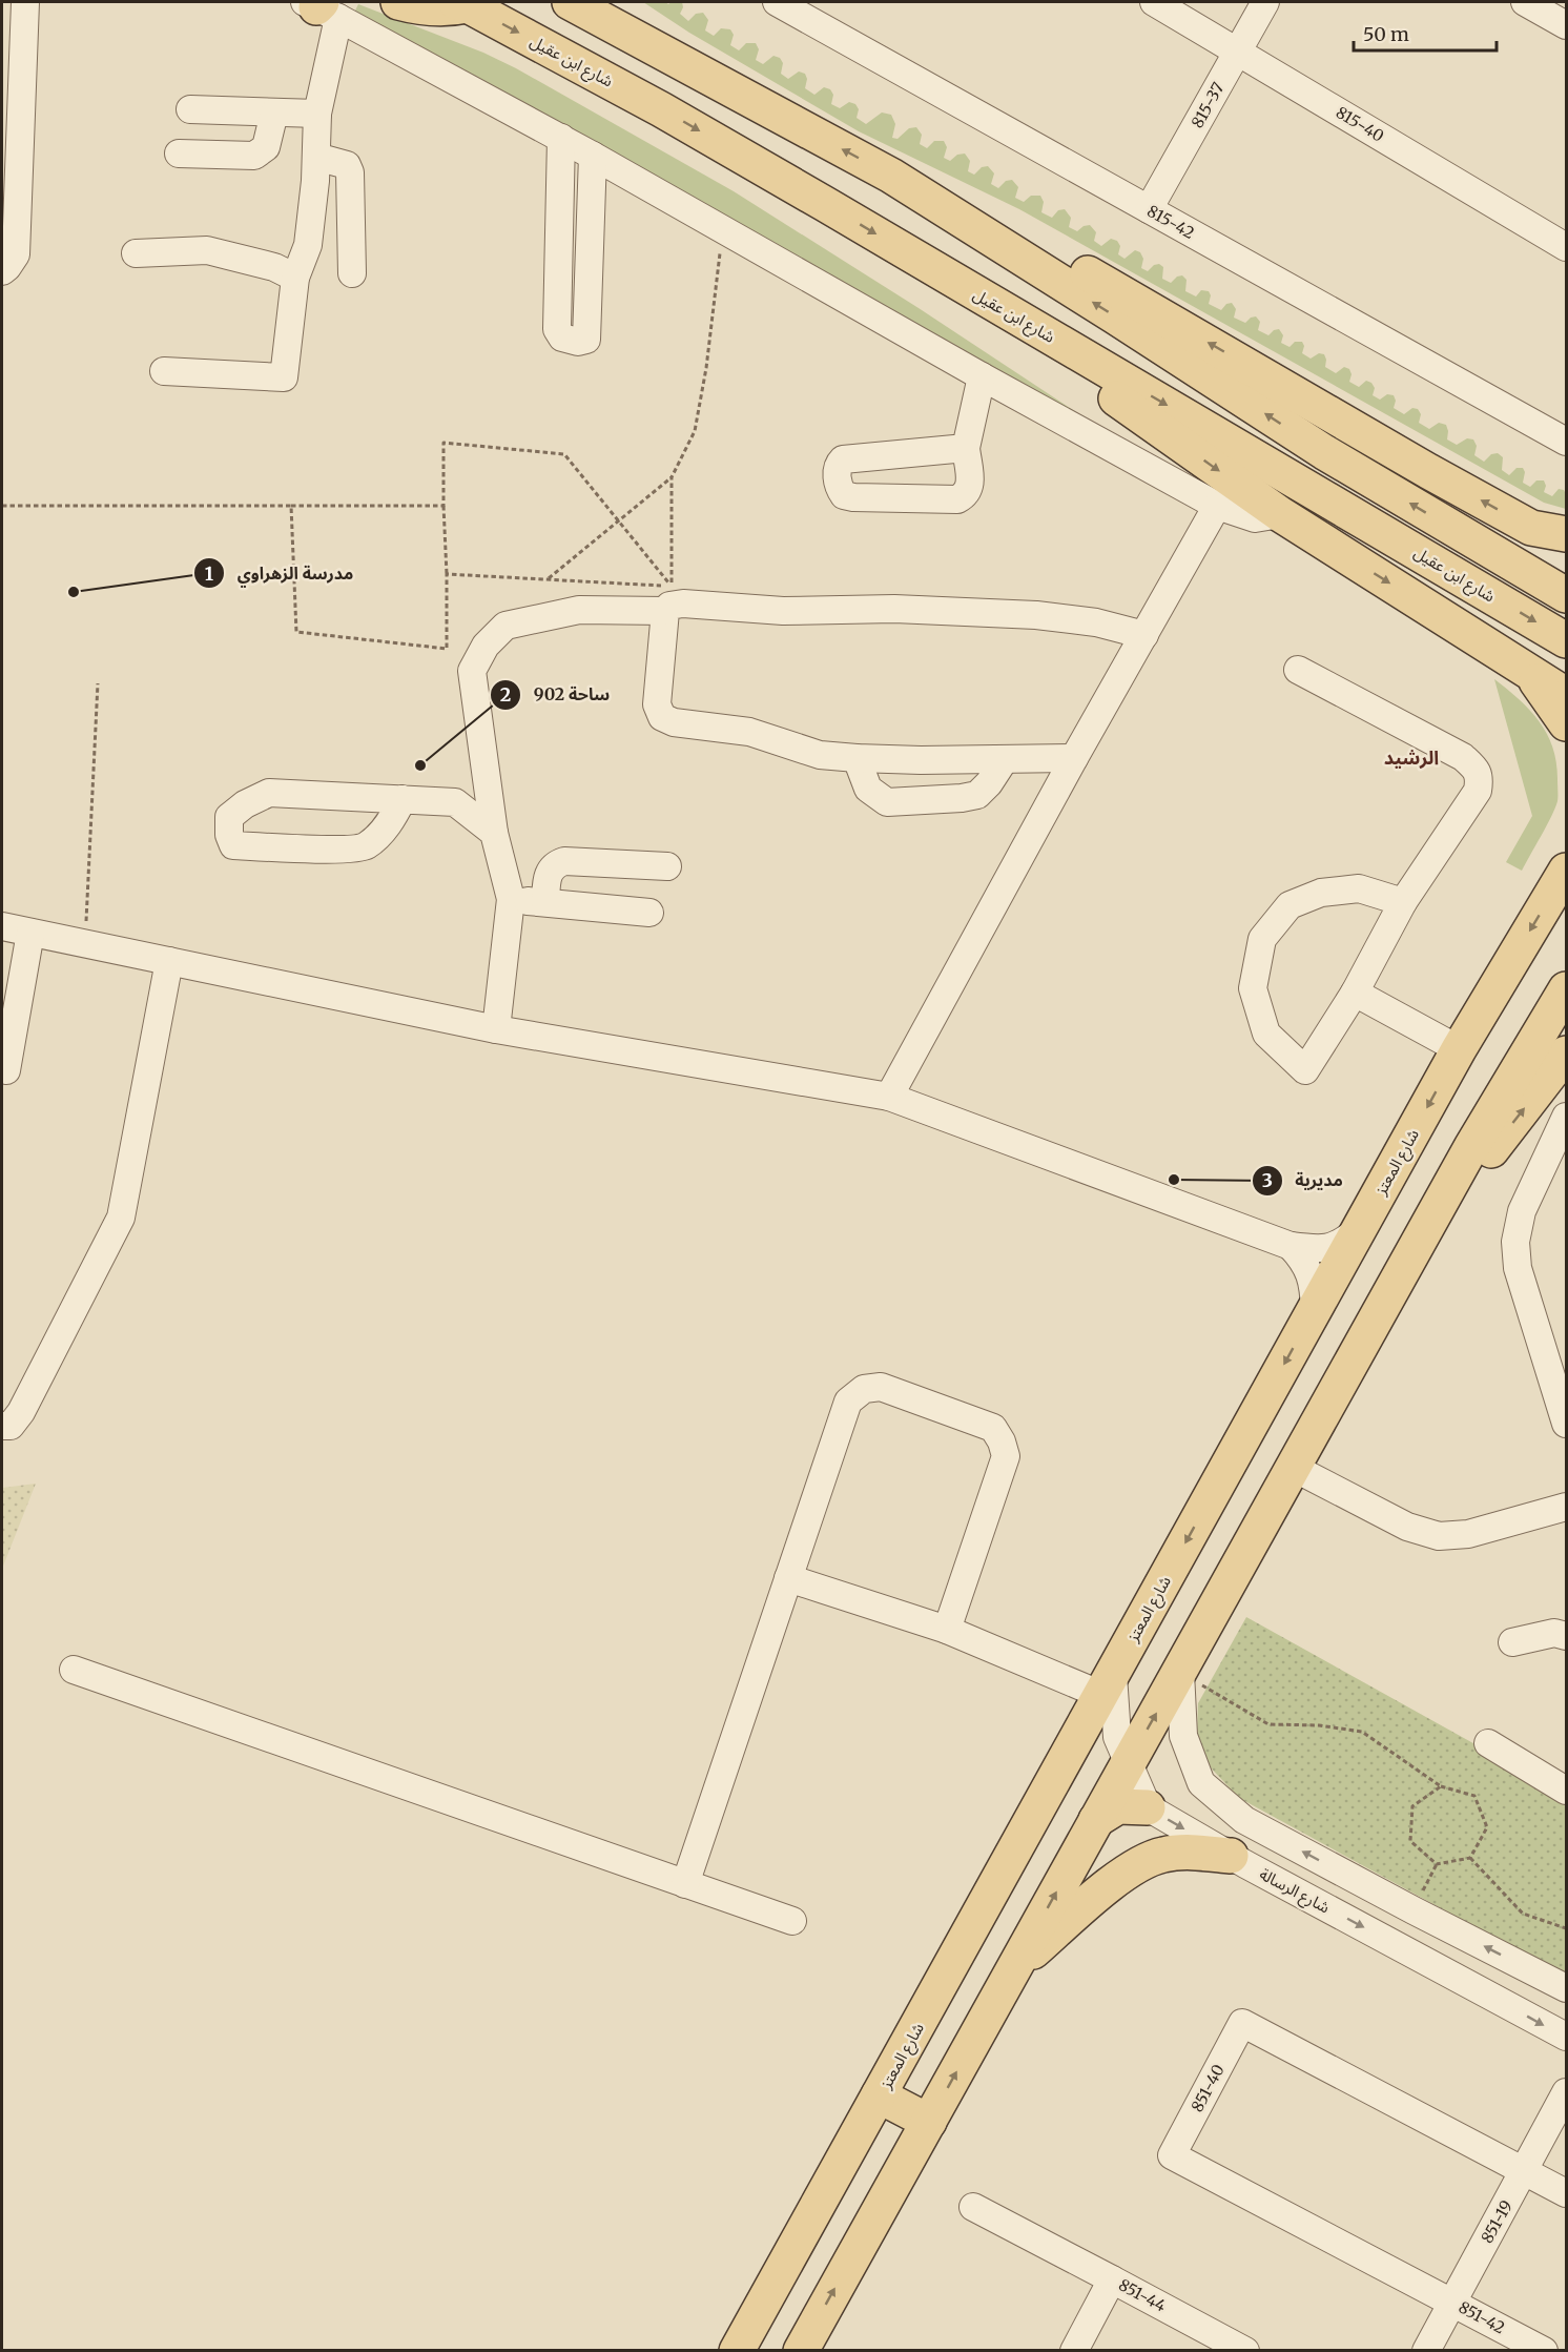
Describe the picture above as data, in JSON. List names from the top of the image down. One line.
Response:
{"streets":{"main road":["شارع ابن عقيل","شارع المعتز"],"street":["815-37","815-40","815-42","شارع الرسالة","851-40","851-19","851-44","851-42"]},"crossings":[["815-37","815-40"],["815-37","815-42"],["851-40","851-19"],["851-40","851-42"],["851-19","851-42"]],"districts":["الرشيد"],"places":["مدرسة الزهراوي","ساحة 902","مديرية"],"scale_bar":"50 m"}
